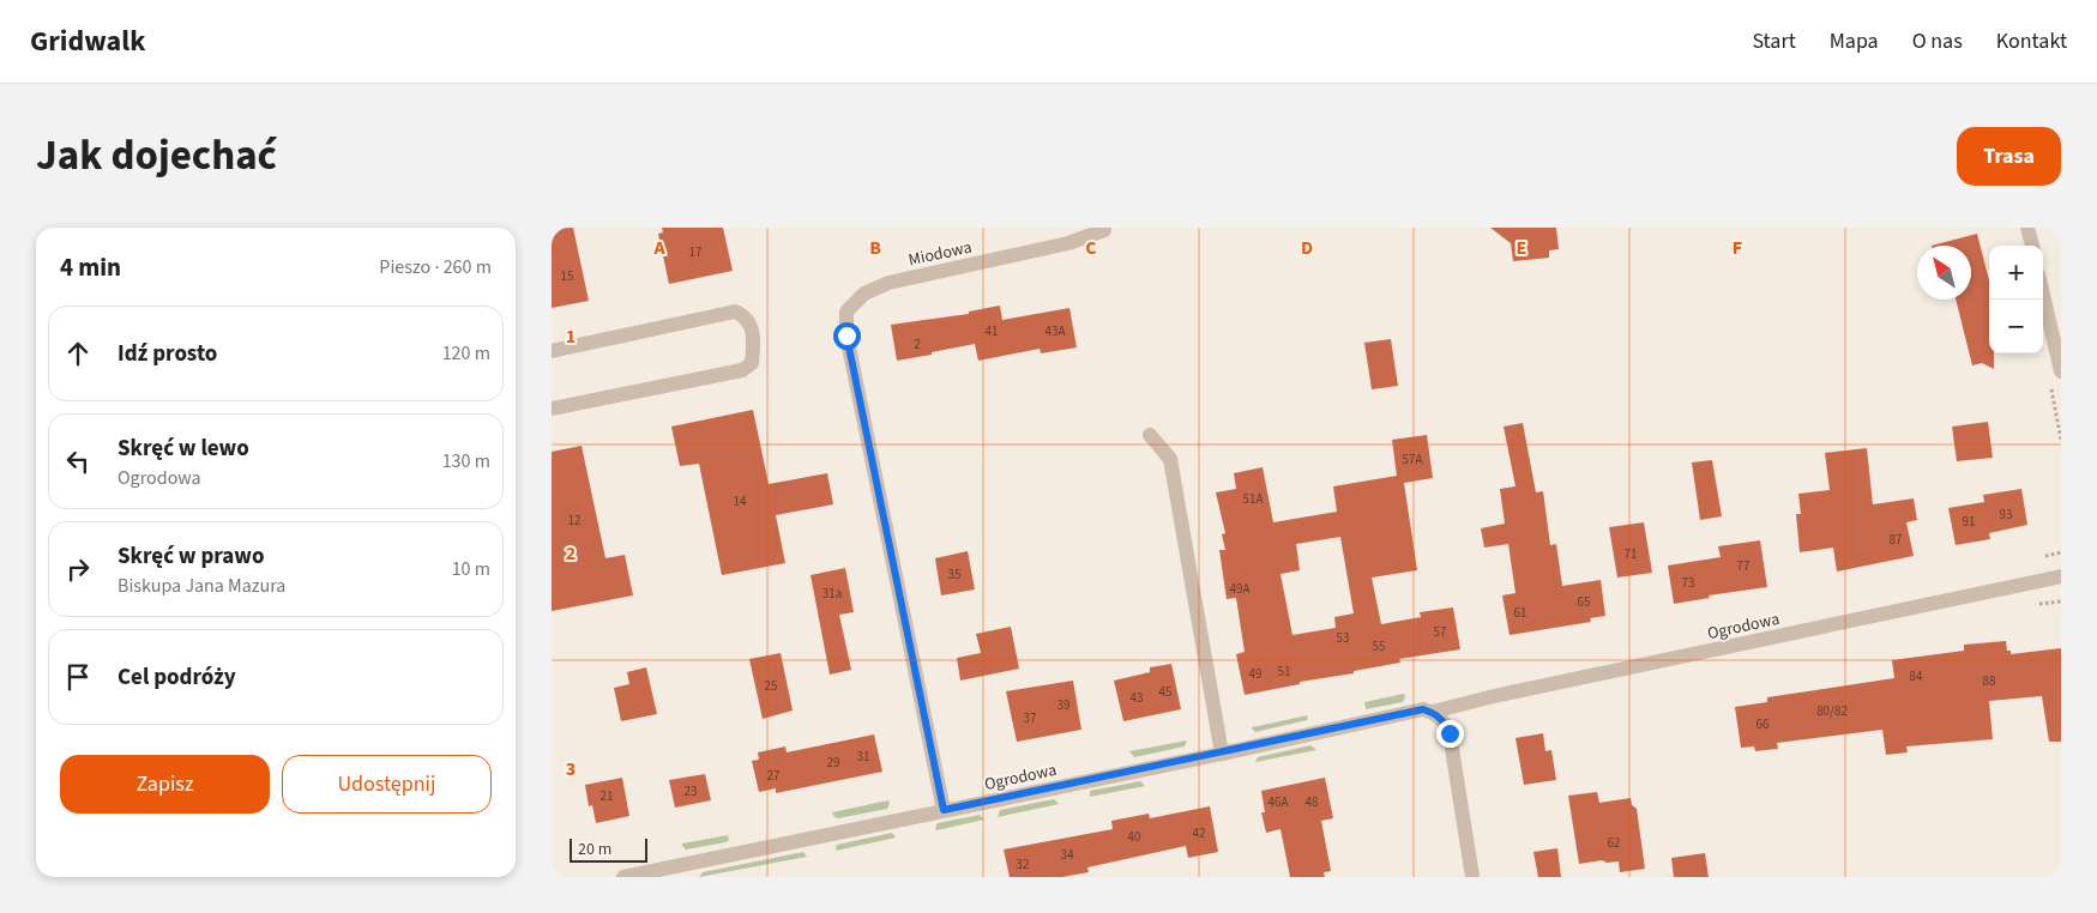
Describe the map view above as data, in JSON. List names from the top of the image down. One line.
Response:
{"streets":{"street":["Miodowa","Ogrodowa"]},"crossings":[["Miodowa","Ogrodowa"]],"house_numbers":["17","15","41","43A","2","57A","51A","14","93","12","91","87","71","77","35","73","49A","31a","65","61","57","53","55","51","49","84","88","25","45","43","39","80/82","37","66","31","29","27","23","21","46A","48","42","40","62","34","32"],"scale_bar":"20 m","north":"top left","page":{"header":"Gridwalk","nav":["Start","Mapa","O nas","Kontakt"],"title":"Jak dojechać","buttons":["Trasa",["Zapisz","Udostępnij"]],"heading":["4 min","Pieszo · 260 m"],"map_buttons":["+","−"],"list":[["Idź prosto","120 m"],["Skręć w lewo","Ogrodowa","130 m"],["Skręć w prawo","Biskupa Jana Mazura","10 m"],"Cel podróży"],"scale":"20 m"},"grid":{"columns":["A","B","C","D","E","F"],"rows":["1","2","3"]}}
